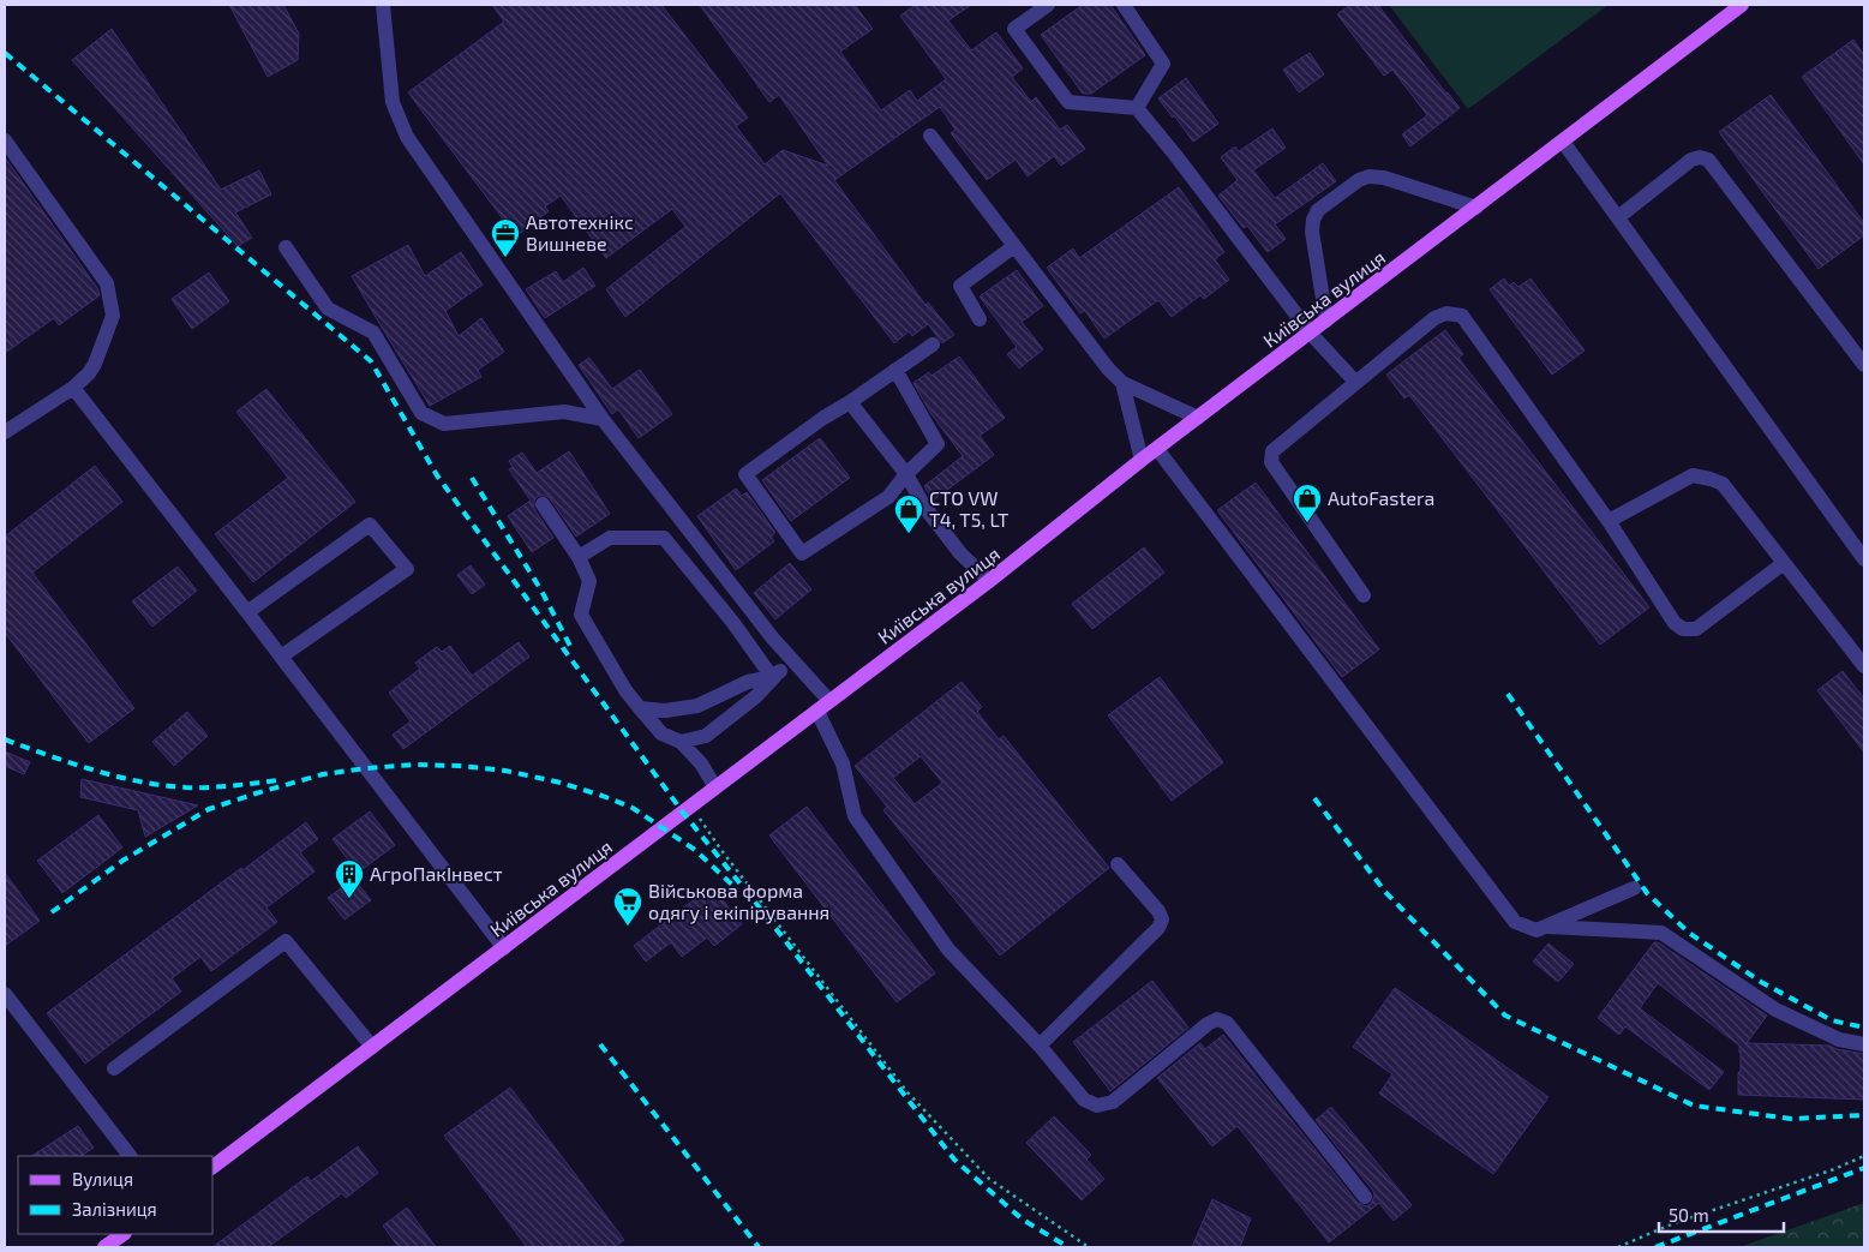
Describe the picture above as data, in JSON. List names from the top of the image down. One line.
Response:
{"streets":{"main road":["Київська вулиця"]},"places":{"office":["Автотехнікс Вишневе"],"shop":["AutoFastera","СТО VW T4, T5, LT"],"building":["АгроПакІнвест"],"supermarket":["Військова форма одягу і екіпірування"]},"legend":["Вулиця","Залізниця"],"scale_bar":"50 m"}
